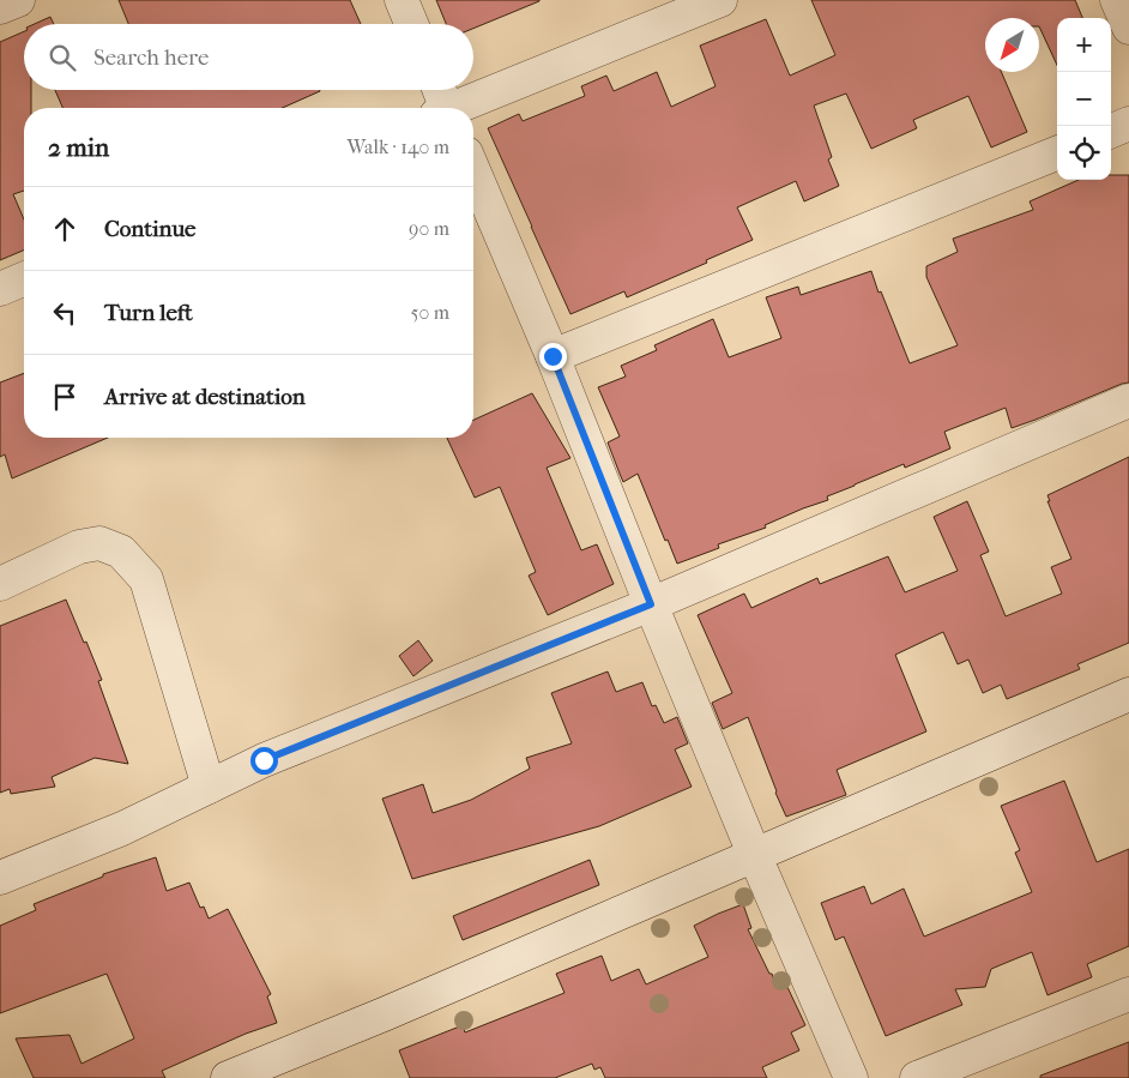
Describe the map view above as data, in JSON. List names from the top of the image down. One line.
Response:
{"north":"bottom left","page":{"map_buttons":["+","−"],"search":"Search here","heading":["2 min","Walk · 140 m"],"list":[["Continue","90 m"],["Turn left","50 m"],"Arrive at destination"]}}
